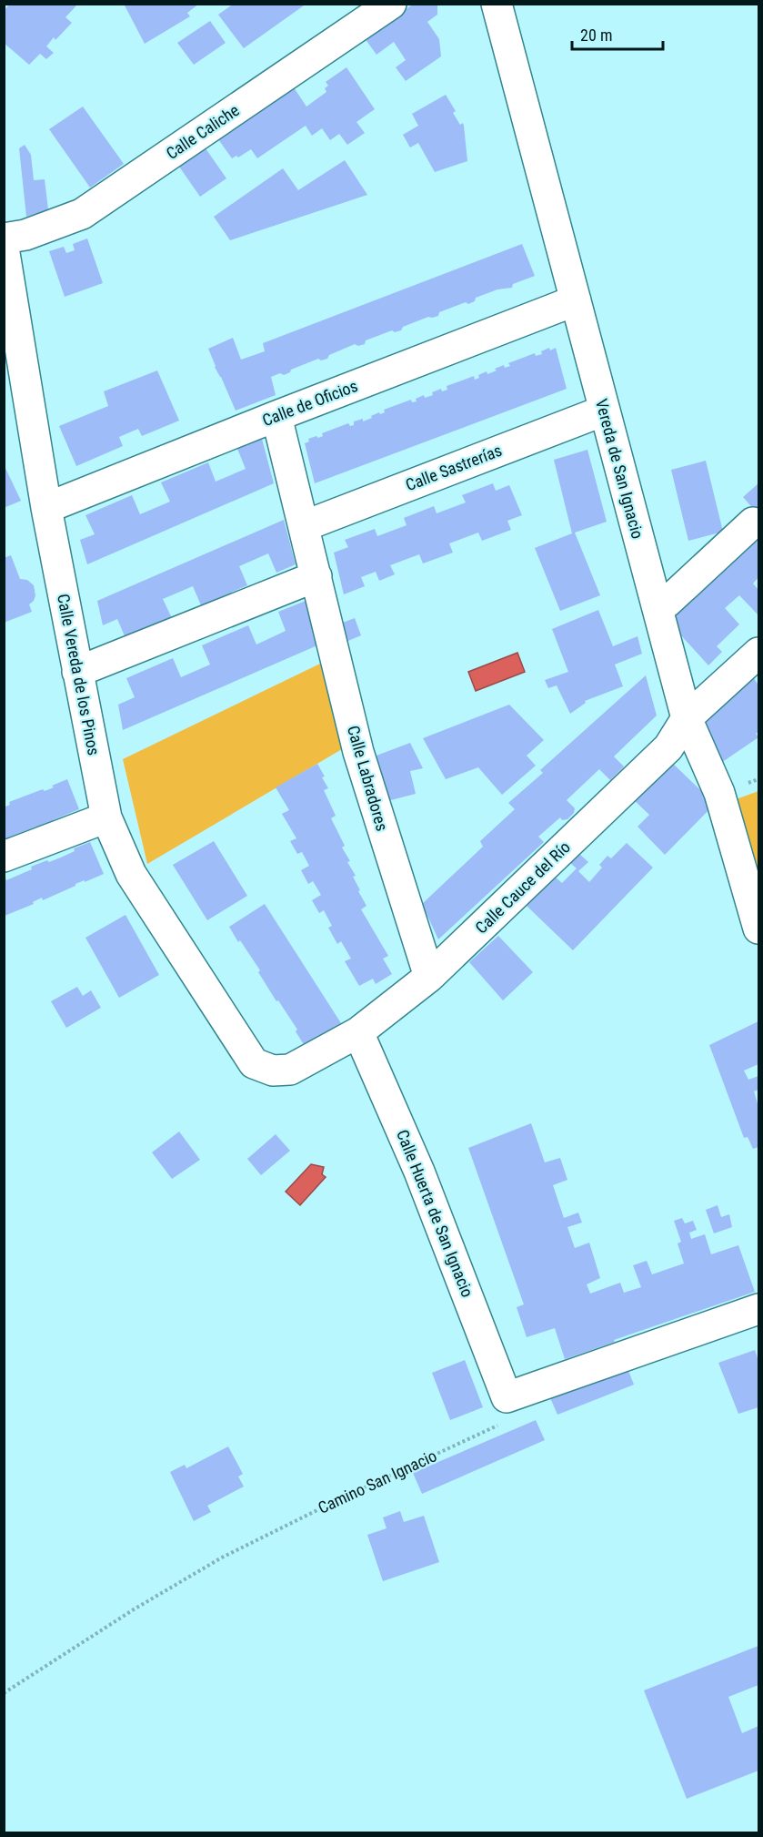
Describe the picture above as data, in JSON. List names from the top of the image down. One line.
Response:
{"streets":{"street":["Calle Caliche","Calle de Oficios","Calle Sastrerías","Vereda de San Ignacio","Calle Vereda de los Pinos","Calle Labradores","Calle Cauce del Río","Calle Huerta de San Ignacio"],"path":["Camino San Ignacio"]},"crossings":[["Calle de Oficios","Vereda de San Ignacio"],["Calle de Oficios","Calle Vereda de los Pinos"],["Calle de Oficios","Calle Labradores"],["Calle Sastrerías","Vereda de San Ignacio"],["Calle Sastrerías","Calle Labradores"],["Vereda de San Ignacio","Calle Cauce del Río"],["Calle Vereda de los Pinos","Calle Cauce del Río"],["Calle Labradores","Calle Cauce del Río"],["Calle Cauce del Río","Calle Huerta de San Ignacio"],["Calle Huerta de San Ignacio","Camino San Ignacio"]],"scale_bar":"20 m"}
